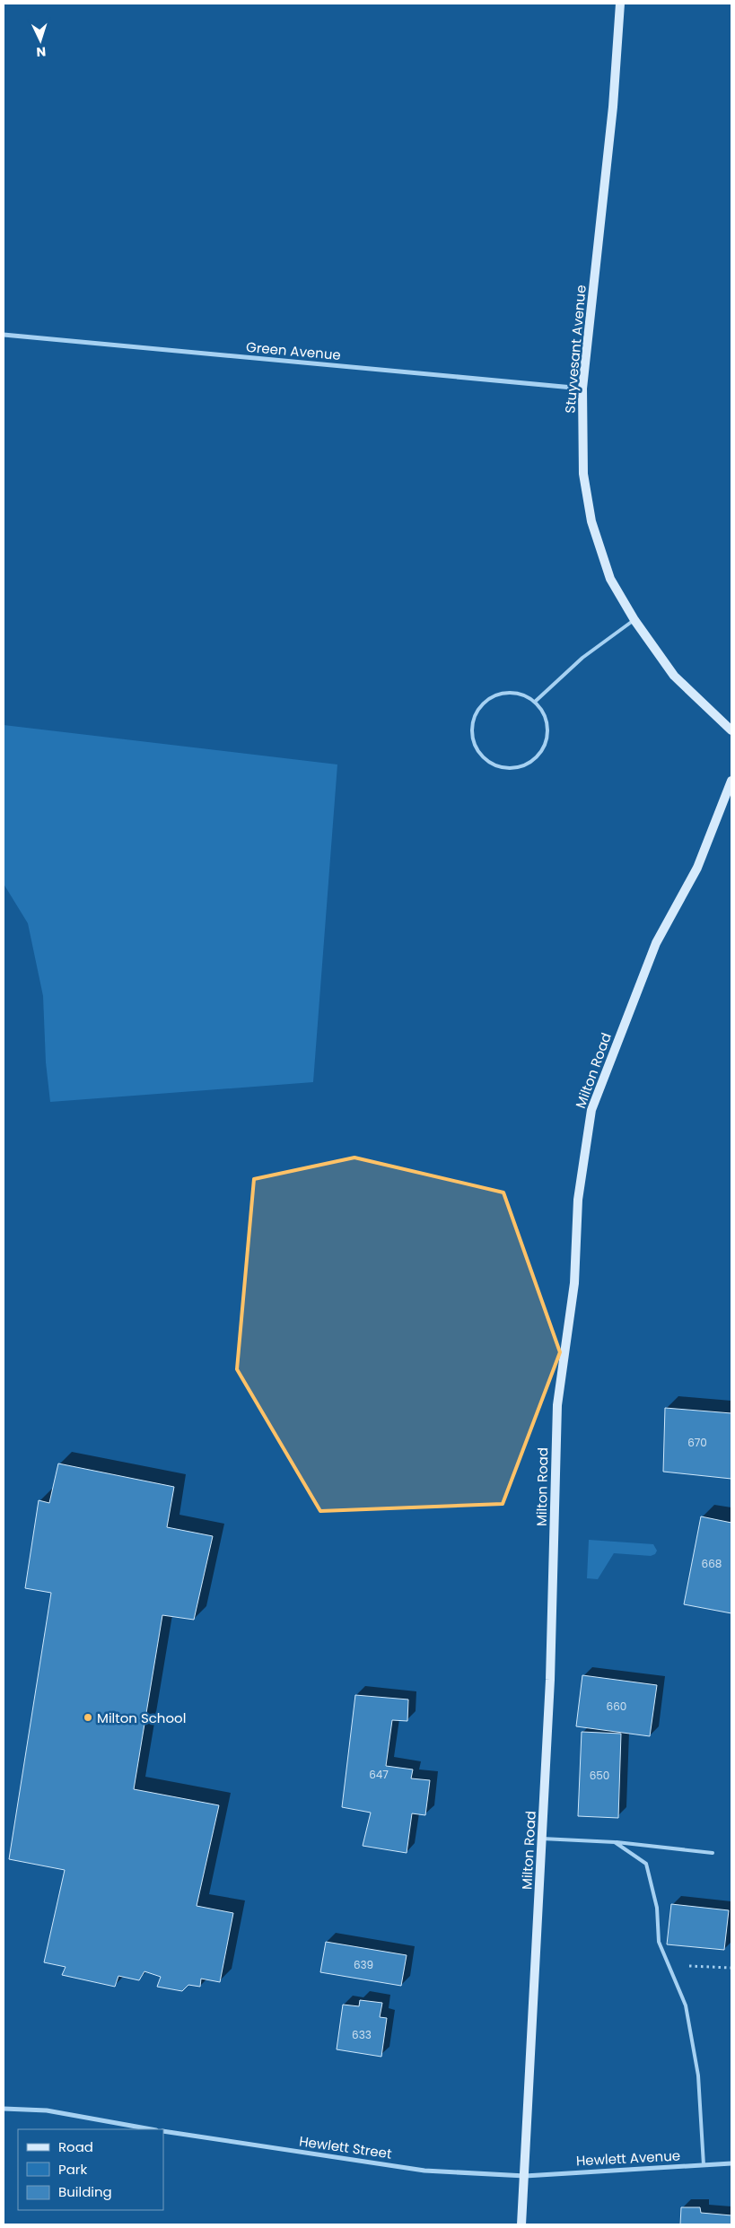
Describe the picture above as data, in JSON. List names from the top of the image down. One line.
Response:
{"streets":{"street":["Stuyvesant Avenue","Green Avenue","Milton Road","Hewlett Street","Hewlett Avenue"]},"crossings":[["Stuyvesant Avenue","Green Avenue"],["Milton Road","Hewlett Street"],["Milton Road","Hewlett Avenue"],["Hewlett Street","Hewlett Avenue"]],"places":["Milton School"],"house_numbers":["670","668","660","647","650","639","633"],"legend":["Road","Park","Building"],"north":"bottom"}
